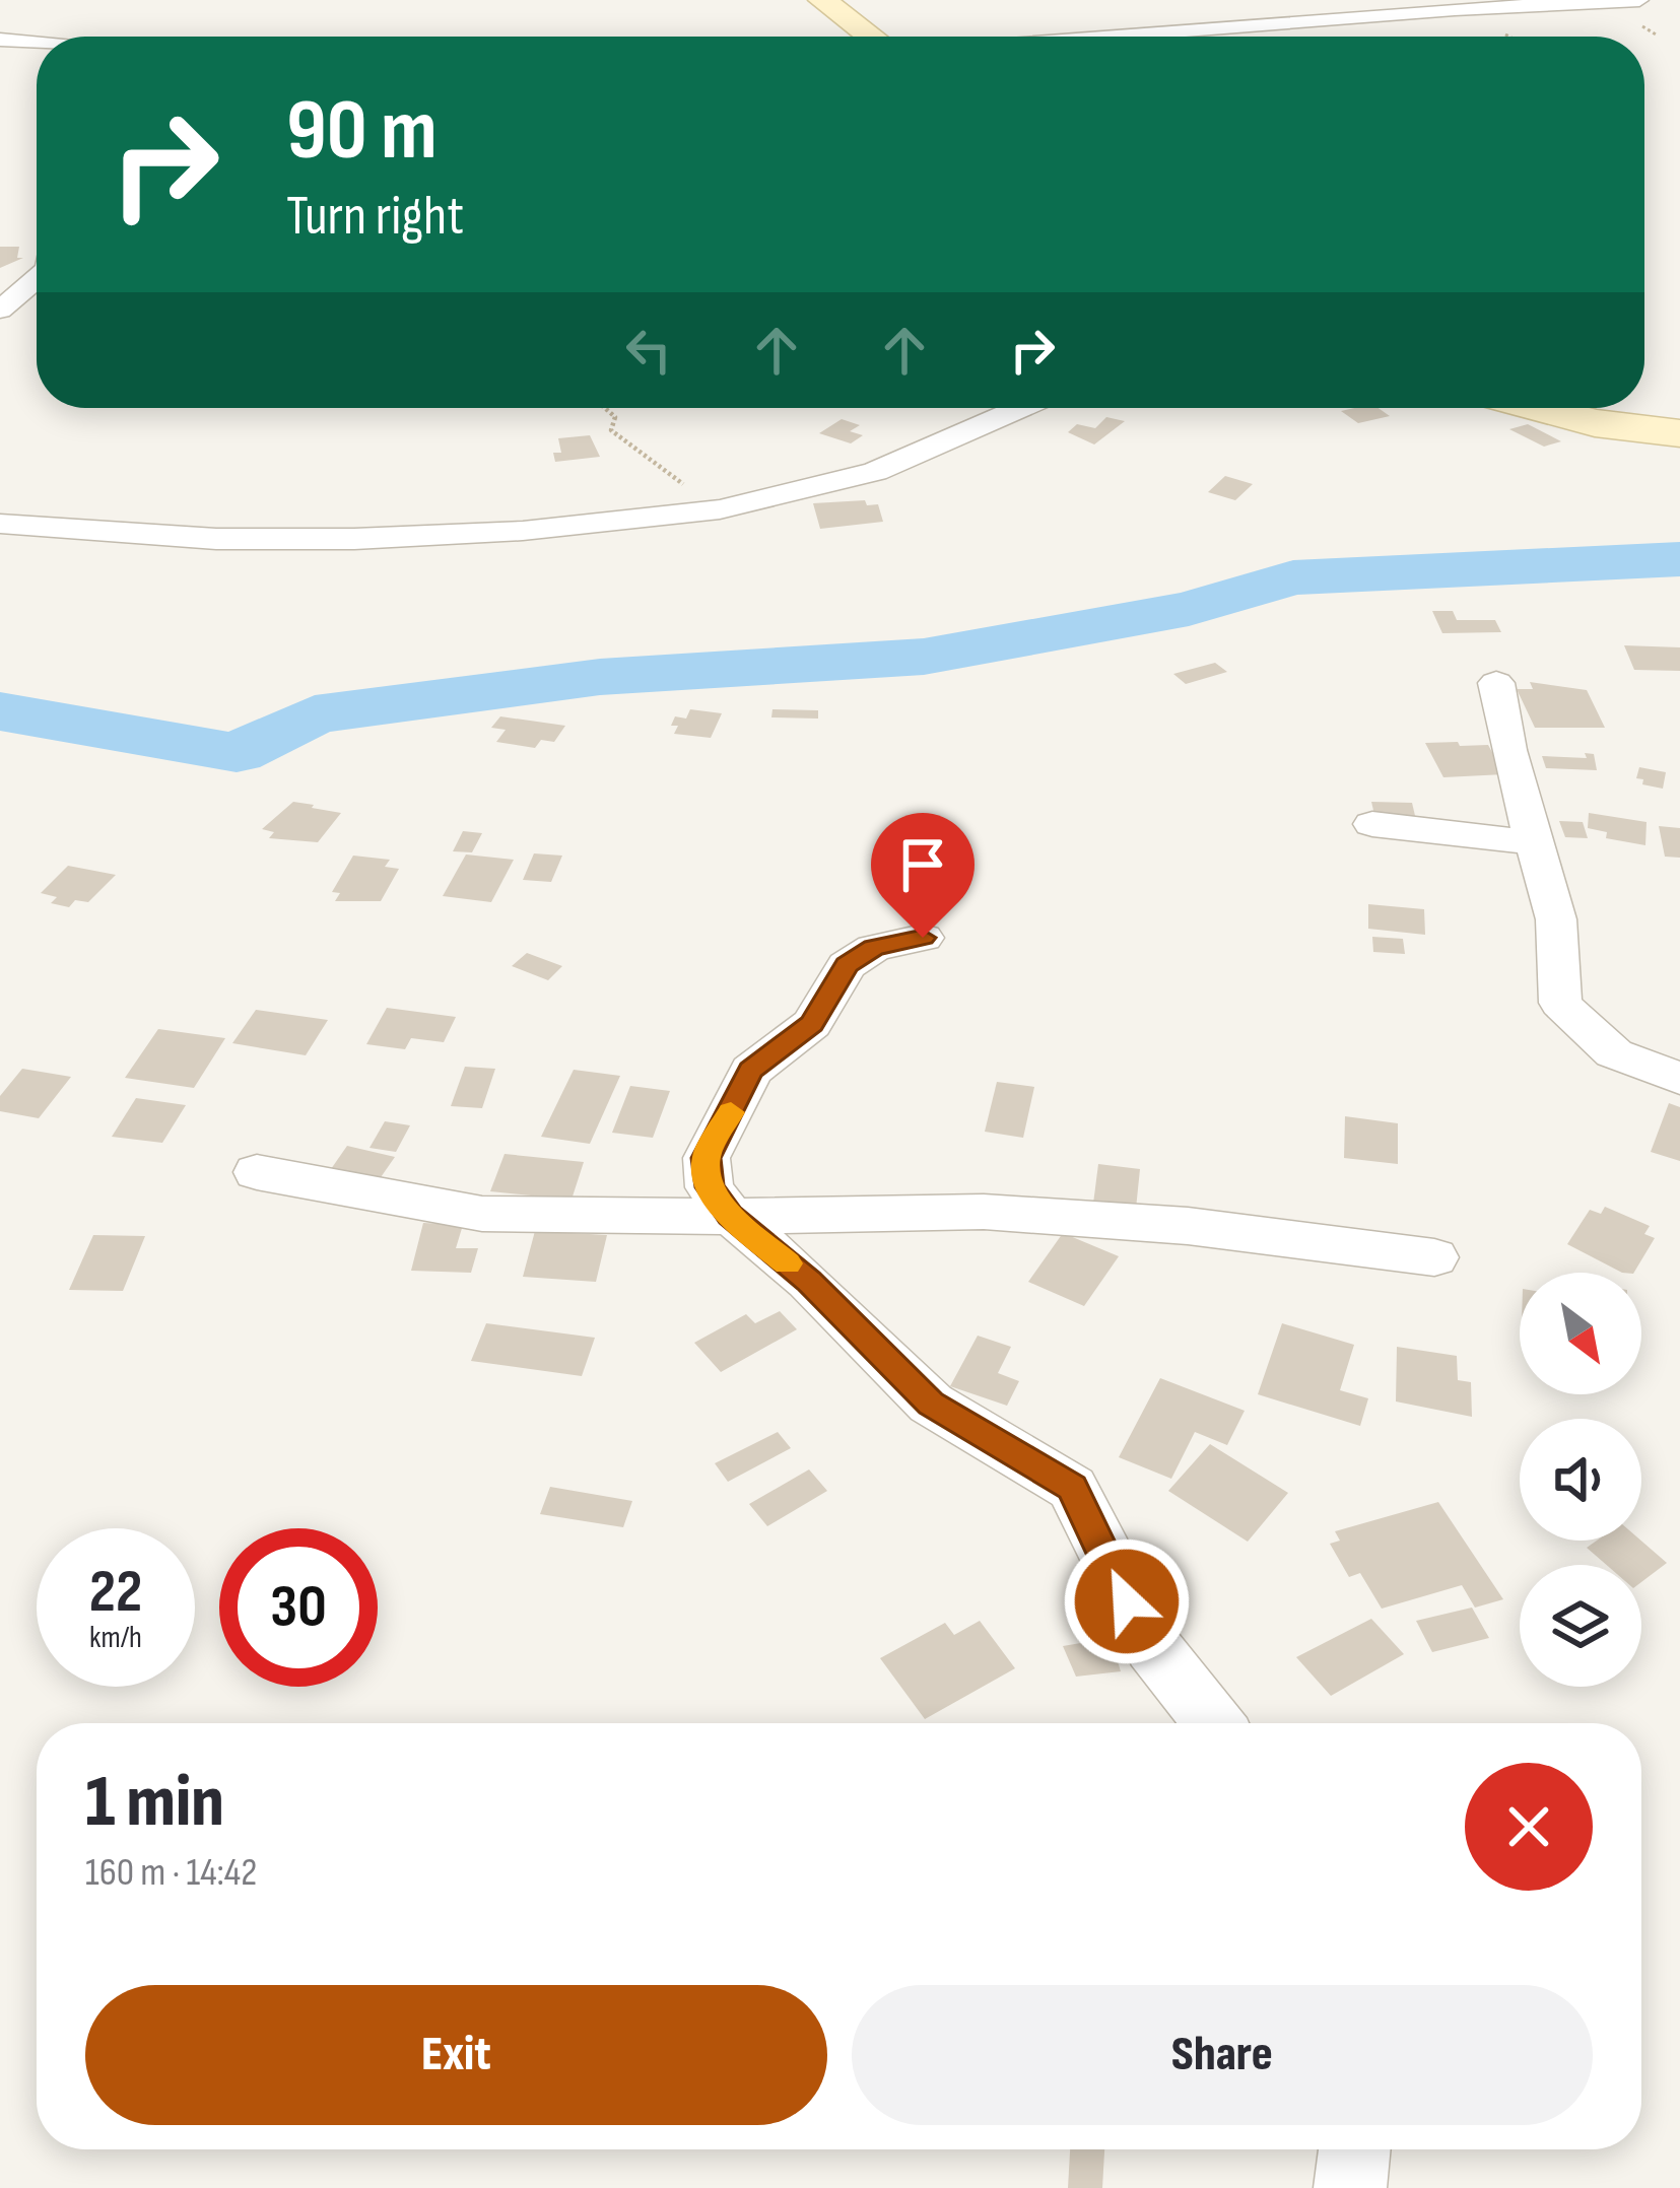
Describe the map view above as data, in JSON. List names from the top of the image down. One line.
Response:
{"north":"bottom right","page":{"turn":["90 m","Turn right"],"speed":"22 km/h","limit":"30","heading":["1 min","160 m · 14:42"],"buttons":["Exit","Share"]}}
